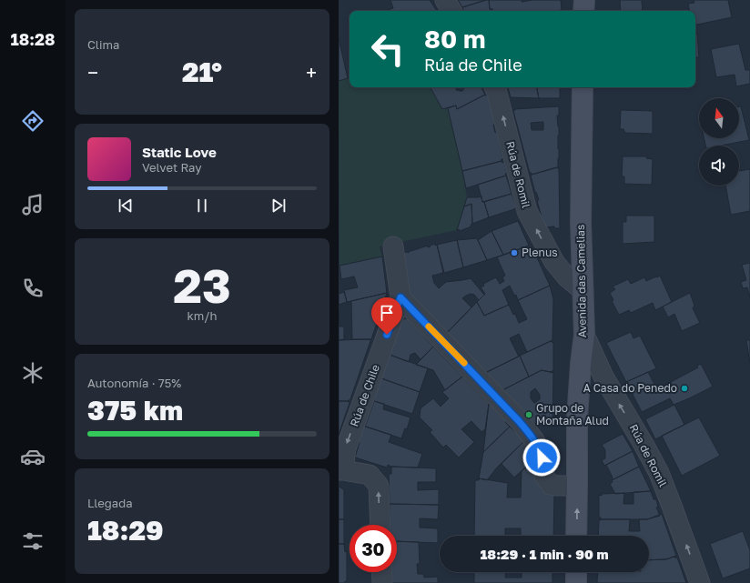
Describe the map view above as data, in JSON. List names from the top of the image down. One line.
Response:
{"streets":{"main road":["Avenida das Camelias"],"street":["Rúa de Romil","Rúa de Chile"]},"crossings":[["Rúa de Romil","Avenida das Camelias"]],"one_way":["Rúa de Chile"],"places":["Plenus","A Casa do Penedo","Grupo de Montaña Alud"],"north":"top","page":{"tabs":"18:28","tile":["Clima",["23","km/h"],["Autonomía · 75%","375 km"],["Llegada","18:29"]],"turn":["80 m","Rúa de Chile"],"heat":["−","21°","+"],"song":["Static Love","Velvet Ray"],"limit":"30","trip":"18:29 · 1 min · 90 m"}}
